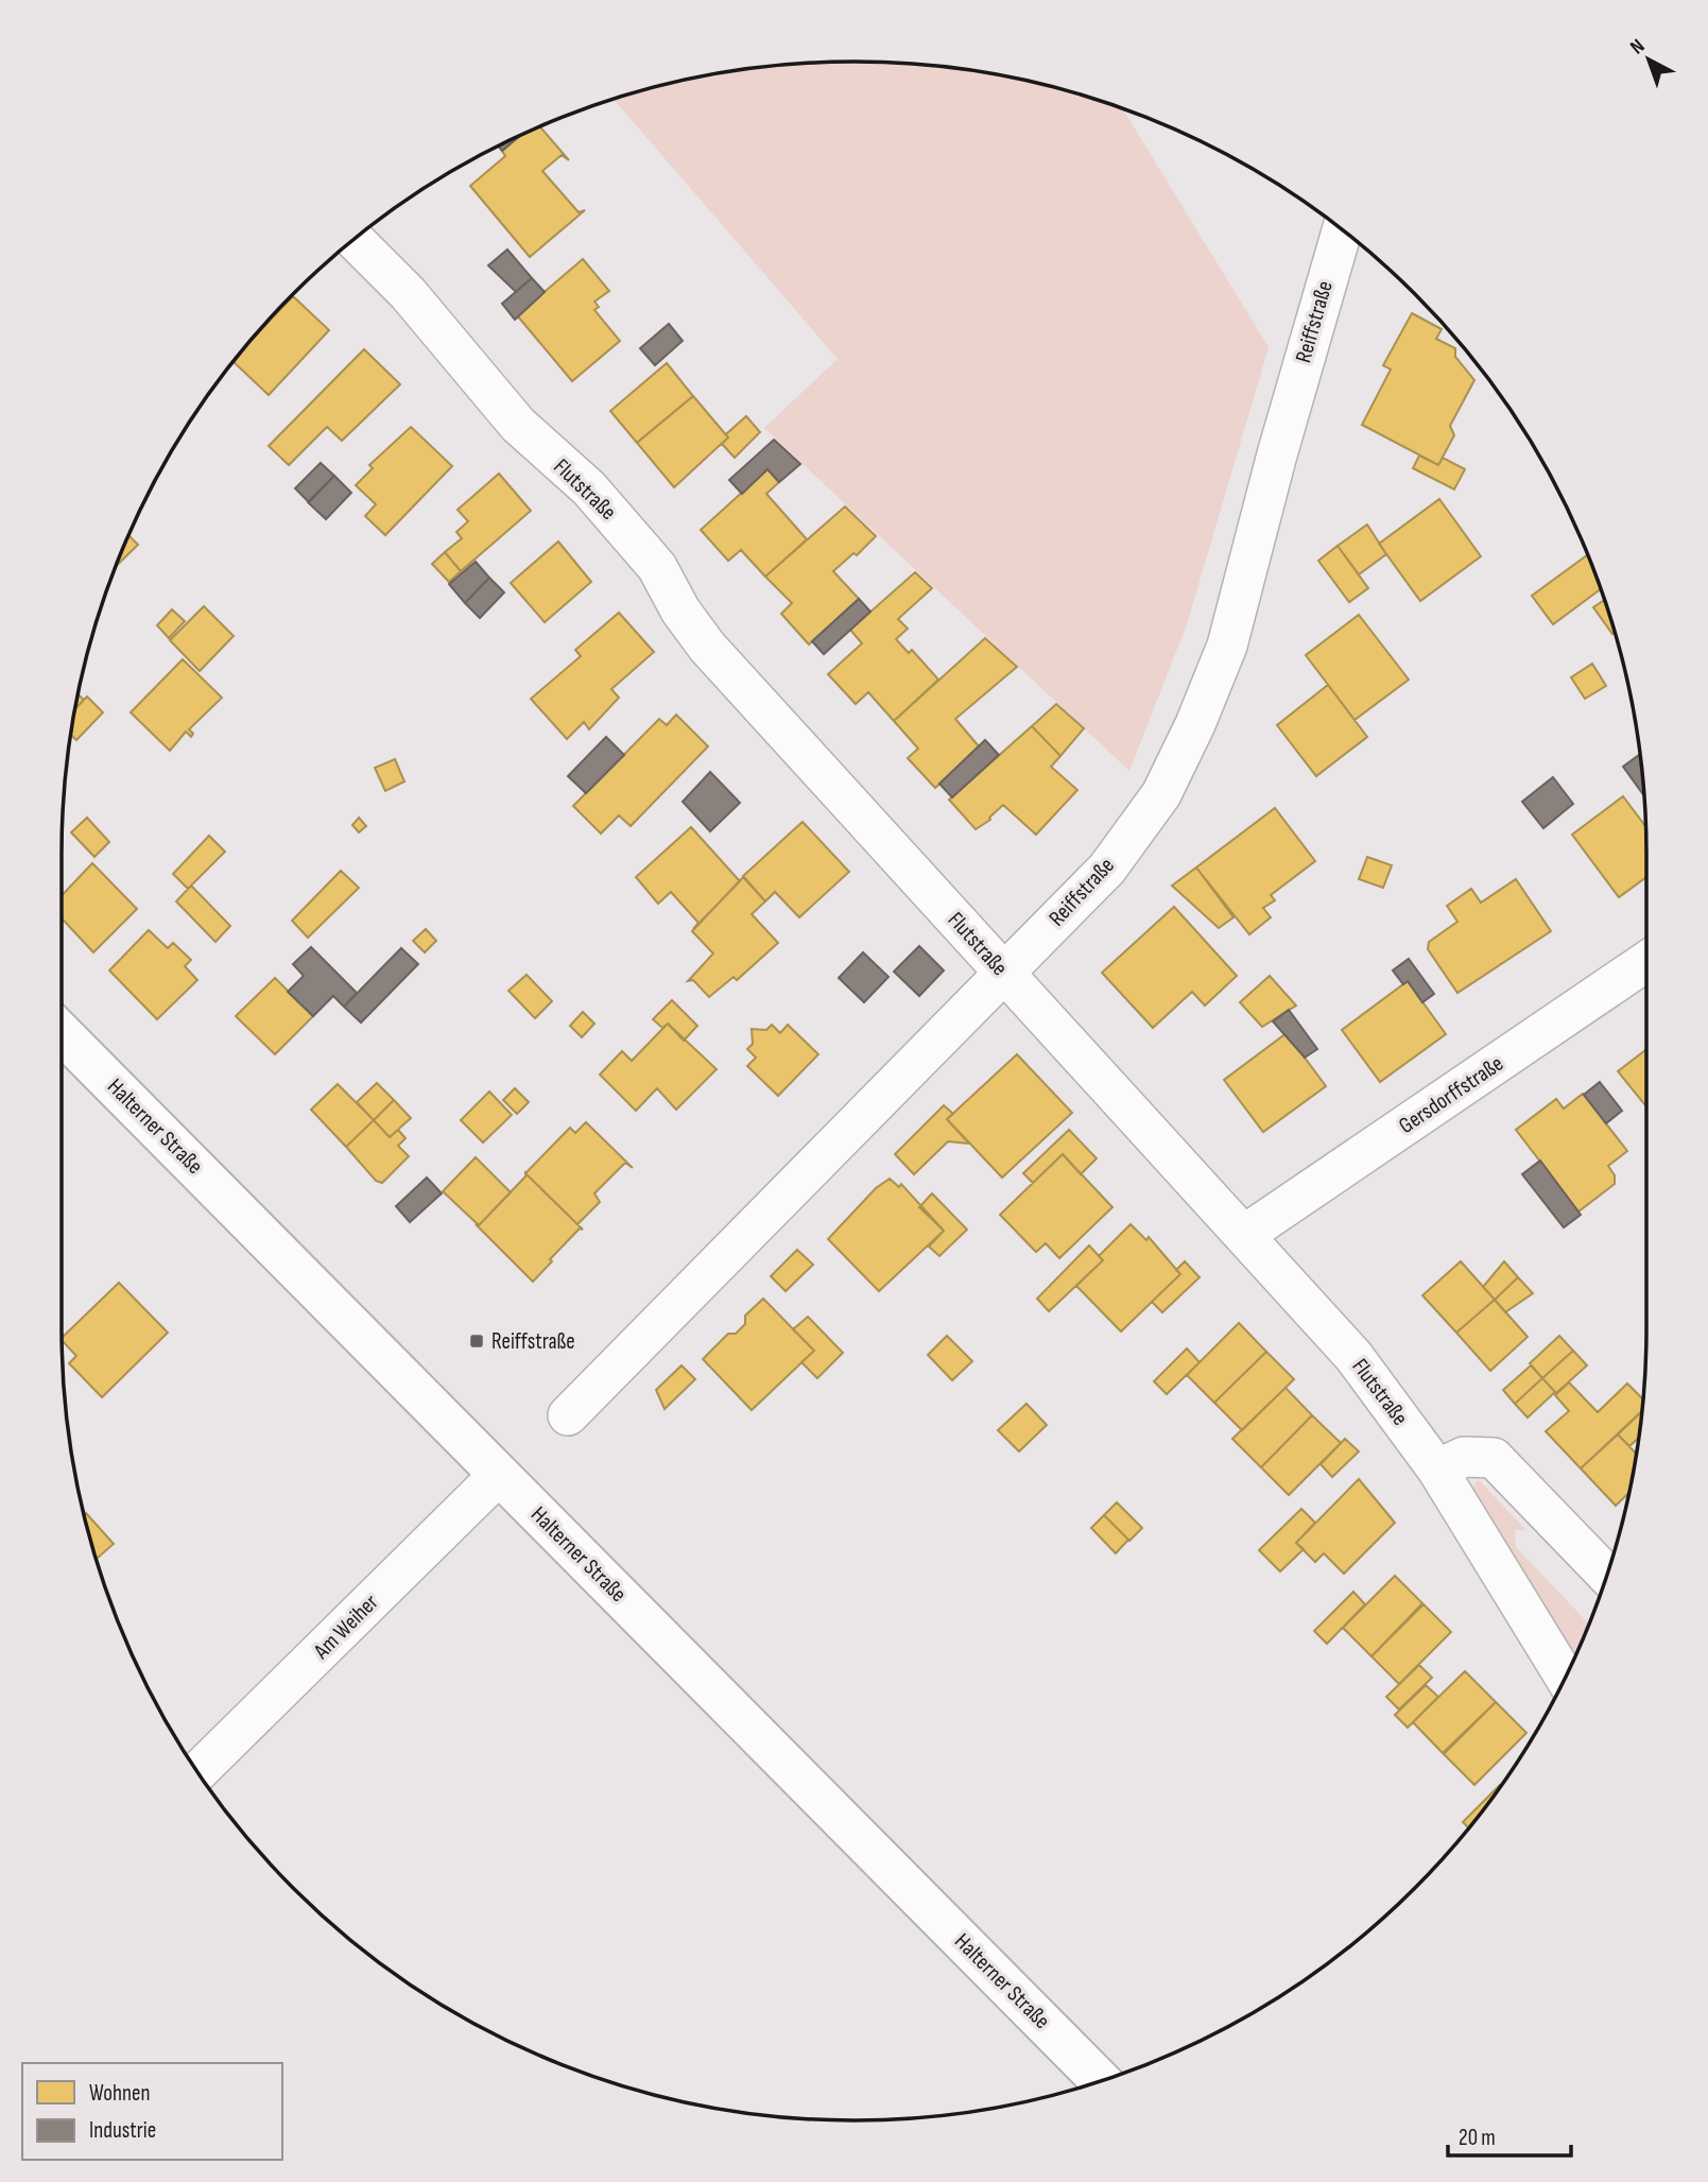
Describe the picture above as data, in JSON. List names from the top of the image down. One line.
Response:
{"streets":{"main road":["Halterner Straße"],"street":["Reiffstraße","Flutstraße","Gersdorffstraße","Am Weiher"]},"crossings":[["Reiffstraße","Flutstraße"],["Flutstraße","Gersdorffstraße"],["Halterner Straße","Am Weiher"]],"places":{"transit":["Reiffstraße"]},"legend":["Wohnen","Industrie"],"scale_bar":"20 m","north":"top left"}
